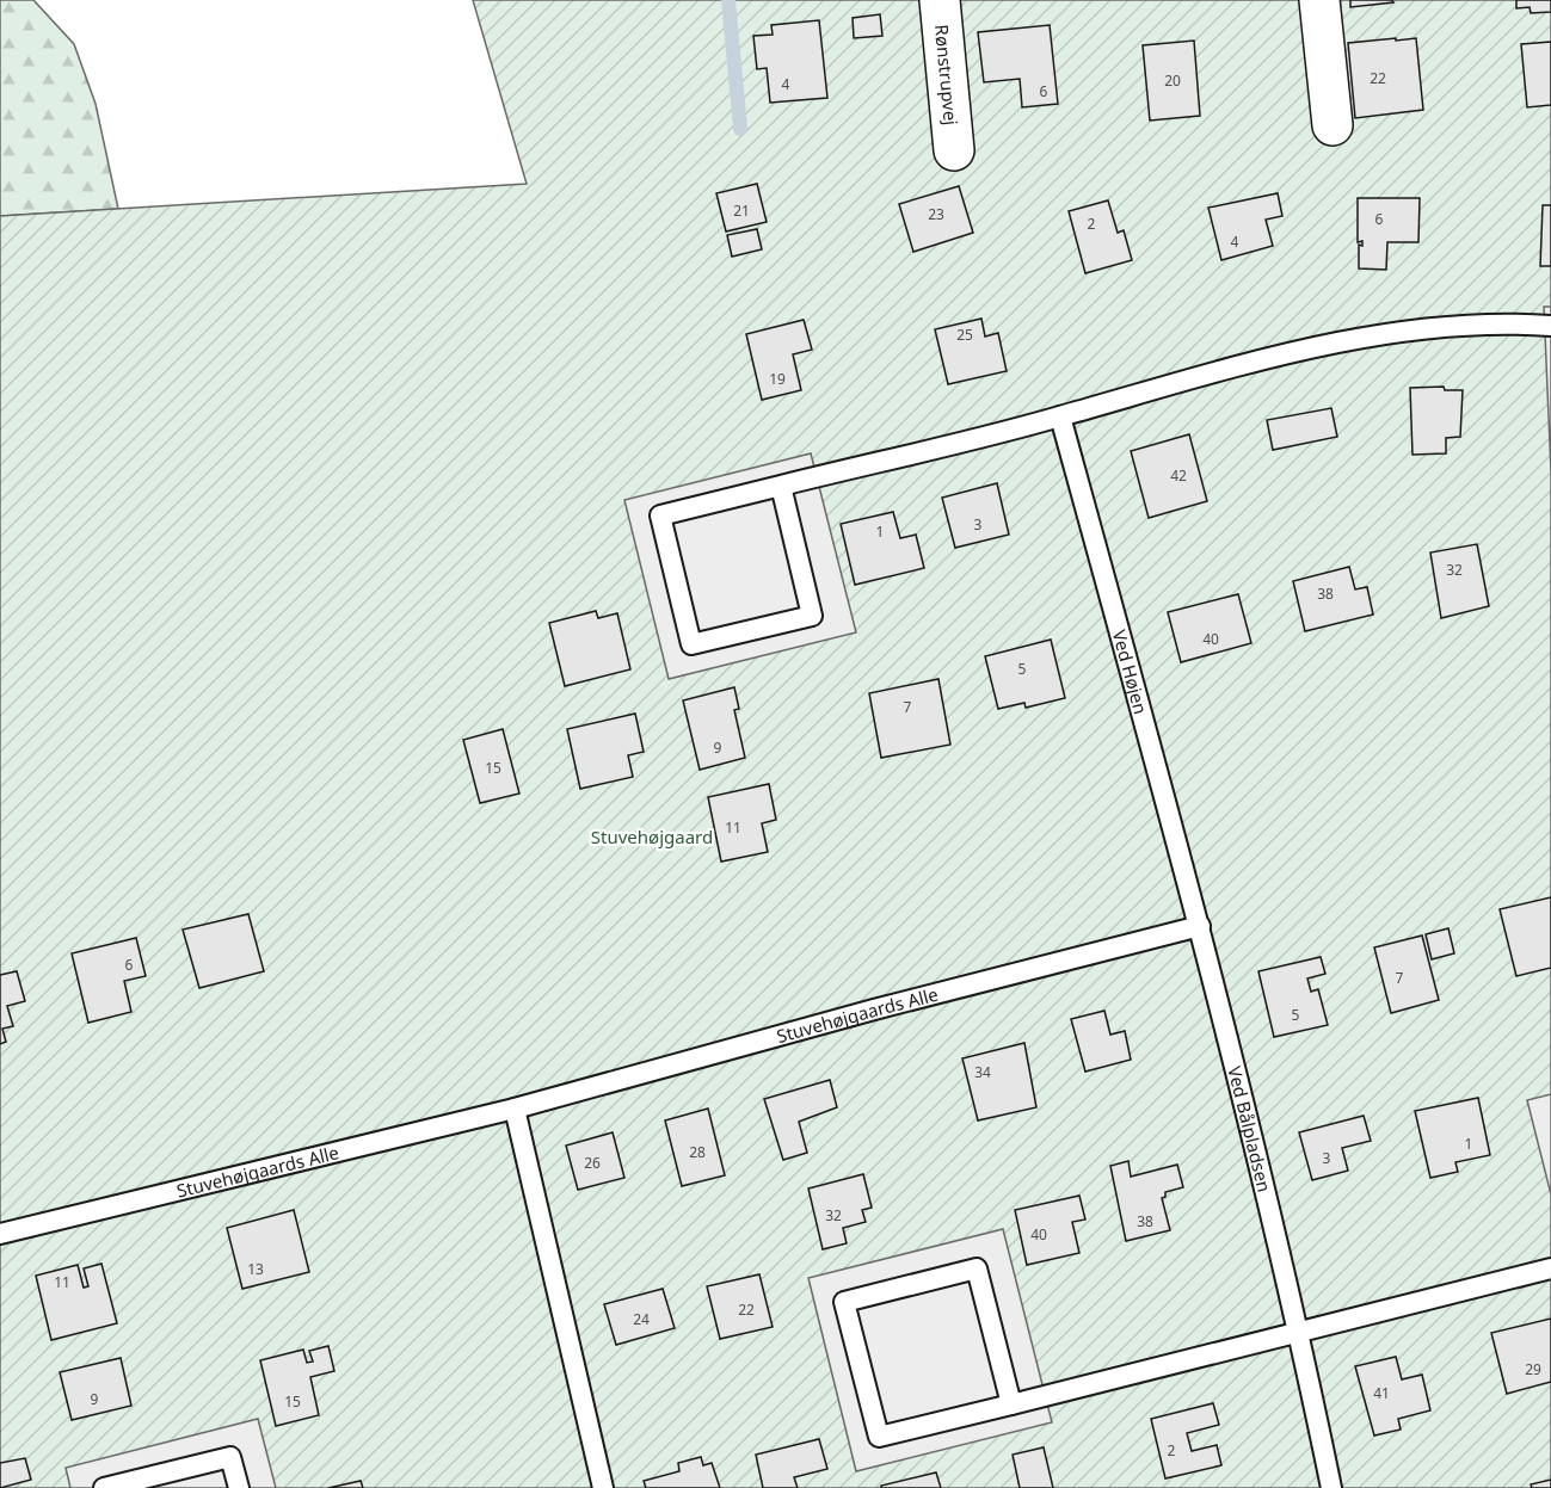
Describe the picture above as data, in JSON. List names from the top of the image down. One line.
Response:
{"streets":{"street":["Rønstrupvej"],"lane":["Ved Højen","Stuvehøjgaards Alle","Ved Bålpladsen"]},"crossings":[["Ved Højen","Stuvehøjgaards Alle"],["Ved Højen","Ved Bålpladsen"],["Stuvehøjgaards Alle","Ved Bålpladsen"]],"parks":["Stuvehøjgaard"],"house_numbers":["22","20","4","6","21","23","6","2","4","25","19","42","3","1","32","38","40","5","7","9","15","11","6","7","5","34","1","28","3","26","32","38","40","13","11","22","24","29","41","9","15","2"]}
